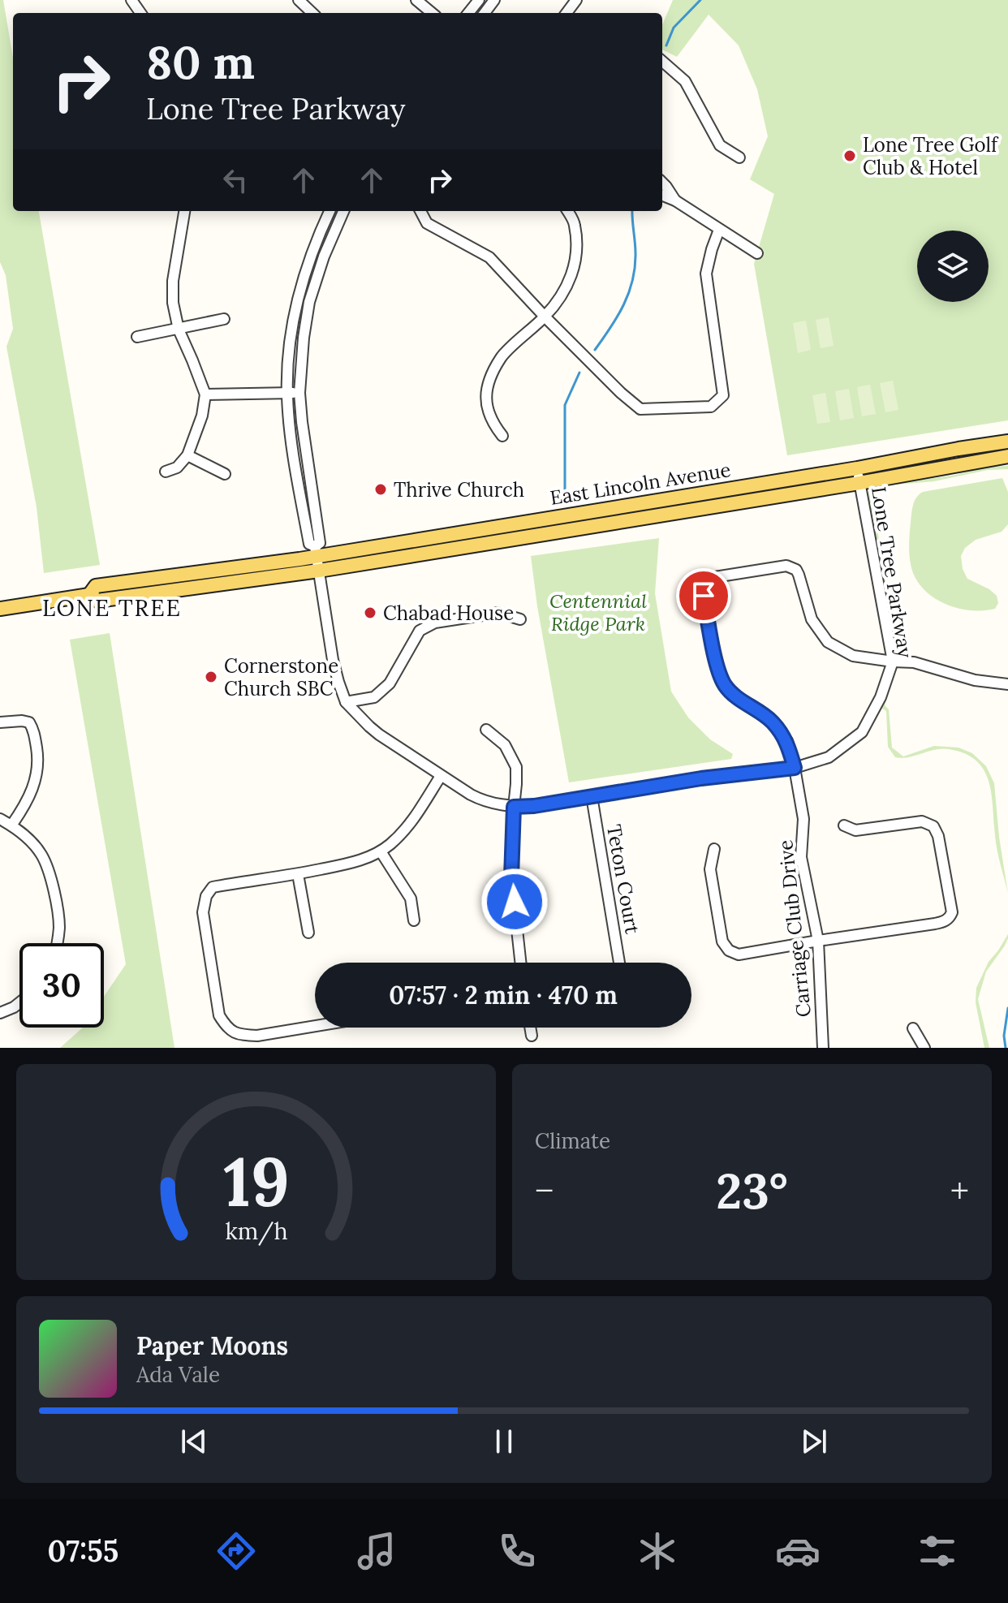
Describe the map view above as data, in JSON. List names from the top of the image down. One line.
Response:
{"streets":{"main road":["East Lincoln Avenue"],"street":["Lone Tree Parkway","Teton Court","Carriage Club Drive"]},"crossings":[["East Lincoln Avenue","Lone Tree Parkway"],["Lone Tree Parkway","Teton Court"],["Lone Tree Parkway","Carriage Club Drive"]],"districts":["LONE TREE"],"parks":["Centennial Ridge Park"],"places":["Lone Tree Golf Club & Hotel","Thrive Church","Chabad House","Cornerstone Church SBC"],"page":{"turn":["80 m","Lone Tree Parkway"],"limit":"30","trip":"07:57 · 2 min · 470 m","tile":"Climate","heat":["−","23°","+"],"song":["Paper Moons","Ada Vale"],"tabs":"07:55","gauge":["19","km/h"]}}
